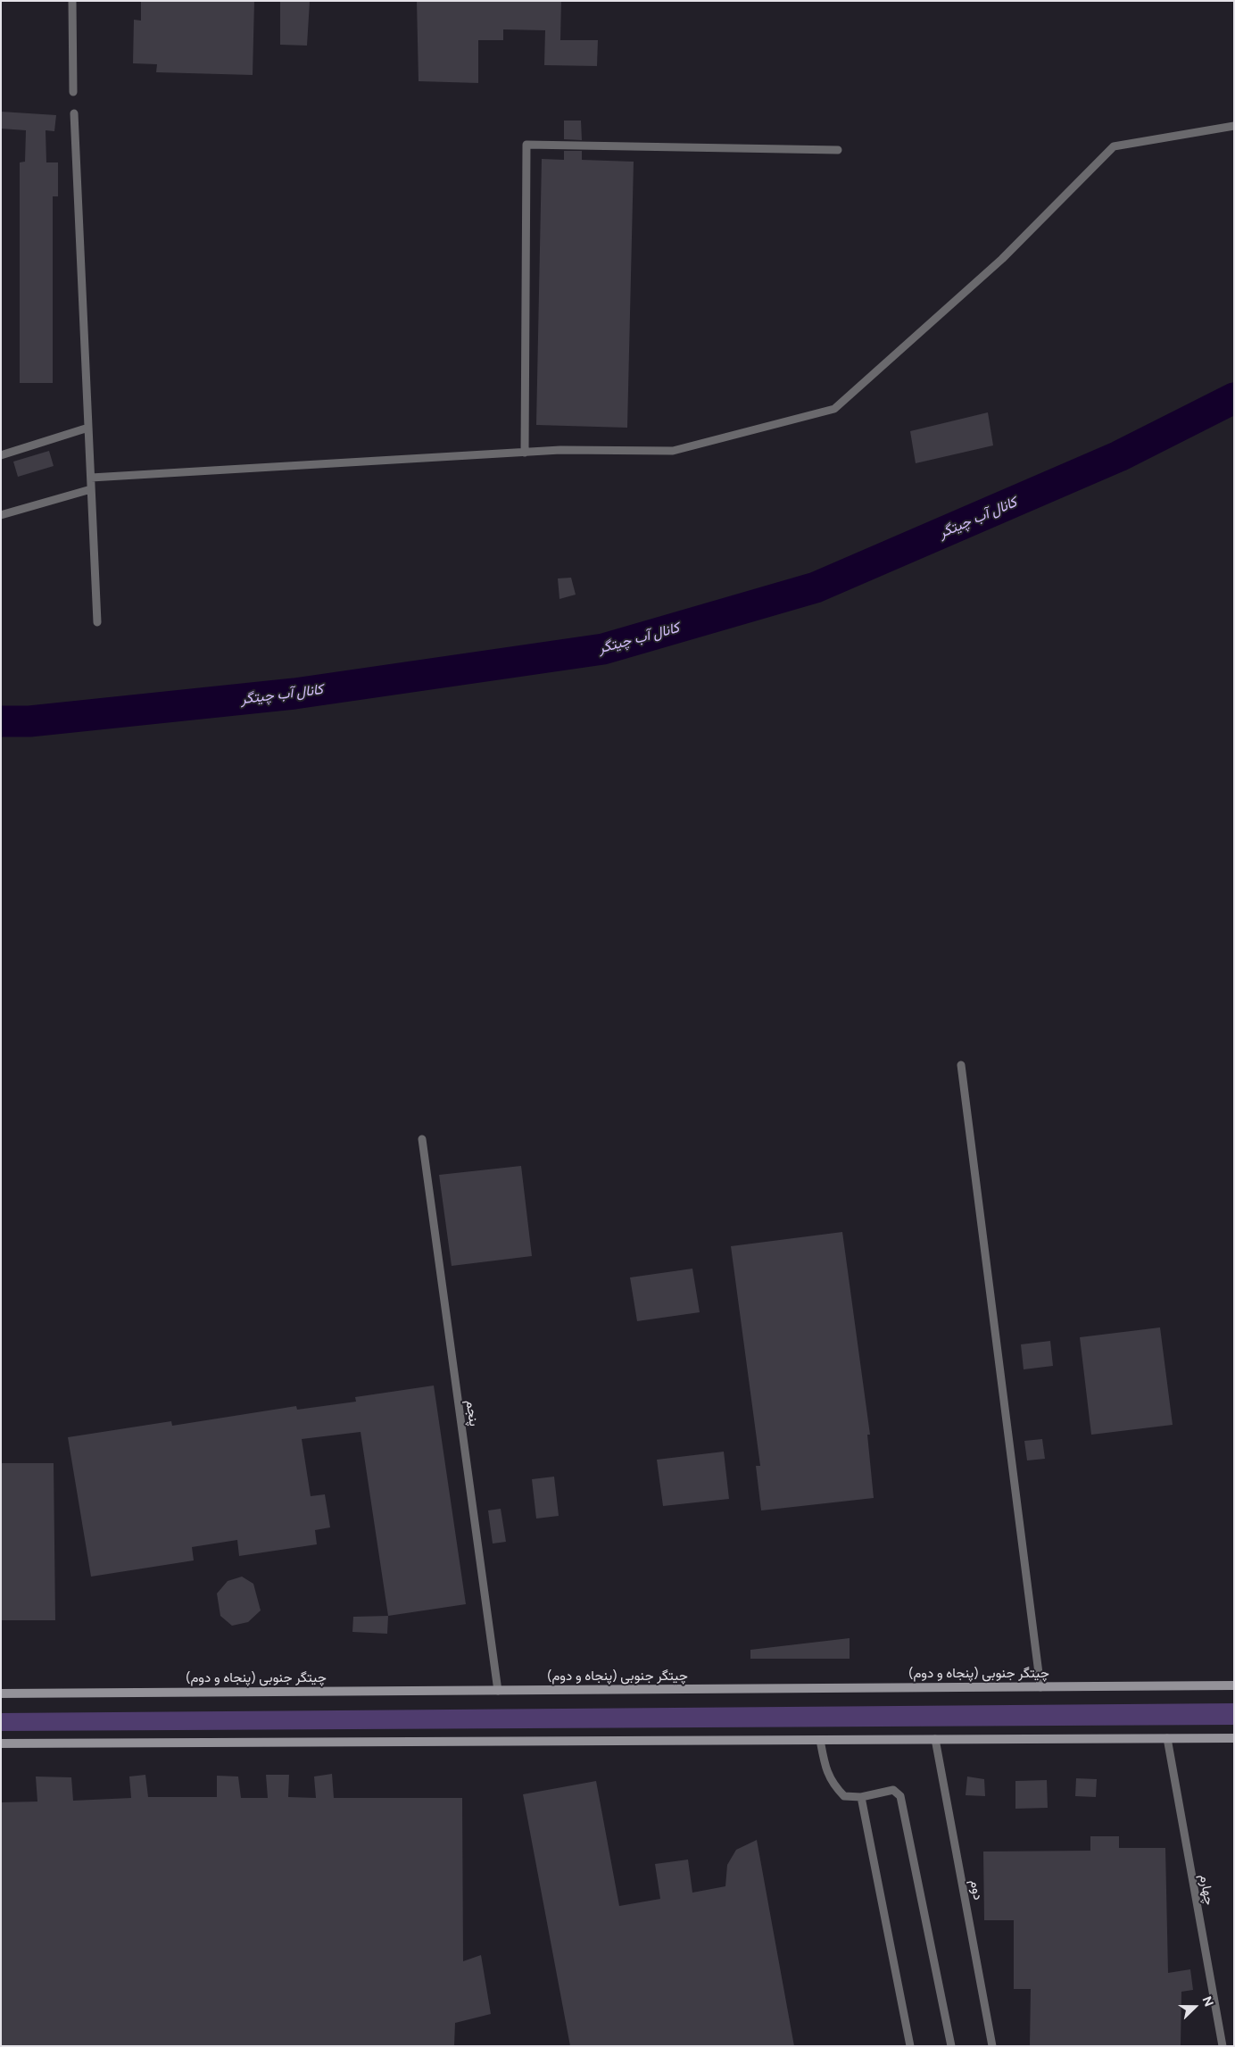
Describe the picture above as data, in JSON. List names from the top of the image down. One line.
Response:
{"streets":{"main road":["چیتگر جنوبی (پنجاه و دوم)"],"lane":["پنجم","دوم","چهارم"]},"crossings":[["پنجم","چیتگر جنوبی (پنجاه و دوم)"]],"water":["کانال آب چیتگر"],"north":"right"}
